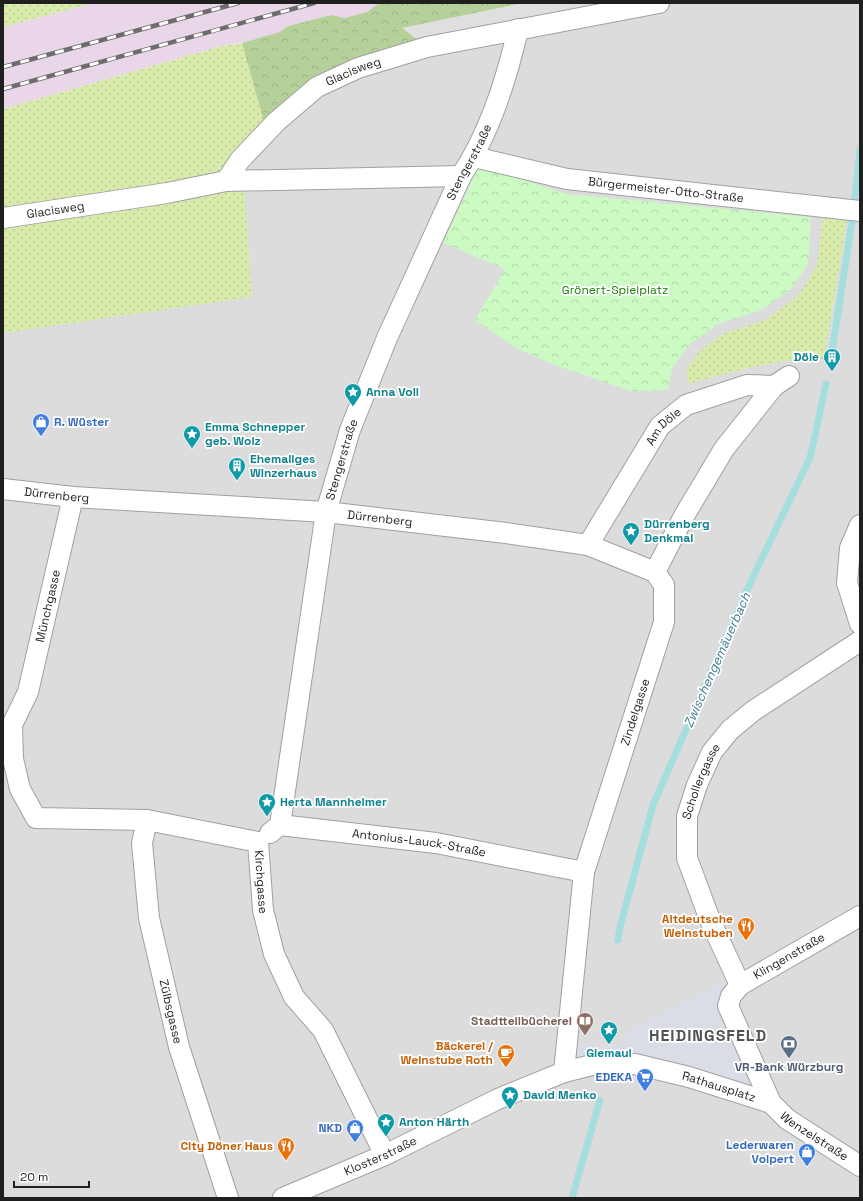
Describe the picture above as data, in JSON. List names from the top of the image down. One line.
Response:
{"streets":{"street":["Glacisweg","Stengerstraße","Bürgermeister-Otto-Straße","Am Döle","Dürrenberg","Münchgasse","Zindelgasse","Schollergasse","Antonius-Lauck-Straße","Kirchgasse","Klingenstraße","Zülbsgasse","Rathausplatz","Wenzelstraße","Klosterstraße"]},"crossings":[["Glacisweg","Stengerstraße"],["Stengerstraße","Bürgermeister-Otto-Straße"],["Stengerstraße","Dürrenberg"],["Stengerstraße","Antonius-Lauck-Straße"],["Am Döle","Dürrenberg"],["Am Döle","Zindelgasse"],["Dürrenberg","Münchgasse"],["Dürrenberg","Zindelgasse"],["Münchgasse","Kirchgasse"],["Zindelgasse","Antonius-Lauck-Straße"],["Zindelgasse","Rathausplatz"],["Zindelgasse","Klosterstraße"],["Schollergasse","Klingenstraße"],["Kirchgasse","Zülbsgasse"],["Kirchgasse","Klosterstraße"],["Klingenstraße","Rathausplatz"],["Rathausplatz","Wenzelstraße"],["Rathausplatz","Klosterstraße"]],"districts":["HEIDINGSFELD"],"water":["Zwischengemäuerbach"],"parks":["Grönert-Spielplatz"],"places":{"building":["Döle","Ehemaliges Winzerhaus"],"place":["Anna Voll","Emma Schnepper geb. Wolz","Dürrenberg Denkmal","Herta Mannheimer","Giemaul","David Menko","Anton Härth"],"shop":["R. Wüster","NKD","Lederwaren Volpert"],"restaurant":["Altdeutsche Weinstuben","City Döner Haus"],"library":["Stadtteilbücherei"],"bank":["VR-Bank Würzburg"],"cafe":["Bäckerei / Weinstube Roth"],"supermarket":["EDEKA"]},"scale_bar":"20 m"}
